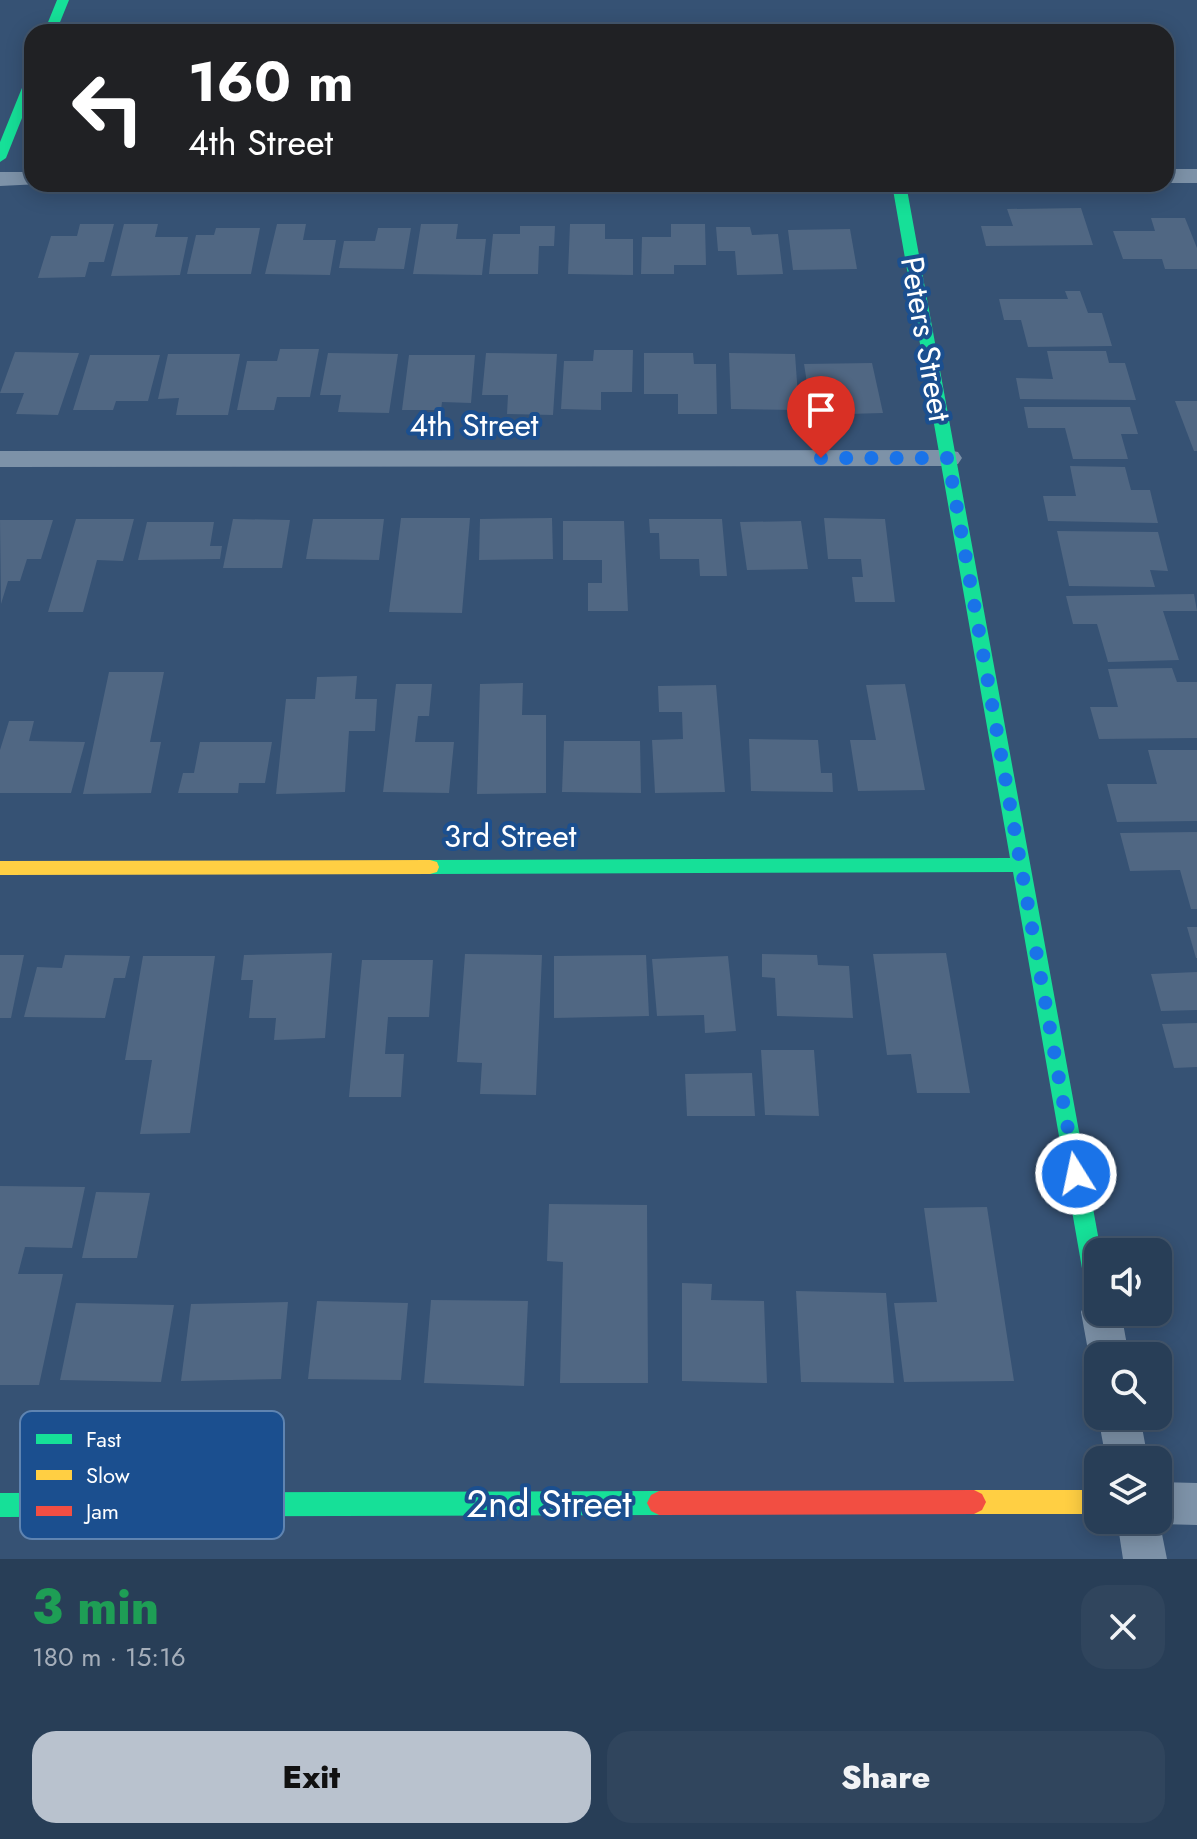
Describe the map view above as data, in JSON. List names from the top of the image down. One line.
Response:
{"streets":{"street":["Peters Street","4th Street","3rd Street","2nd Street"]},"crossings":[["Peters Street","4th Street"],["Peters Street","3rd Street"]],"legend":["Fast","Slow","Jam"],"page":{"turn":["160 m","4th Street"],"heading":["3 min","180 m · 15:16"],"buttons":["Exit","Share"]}}
